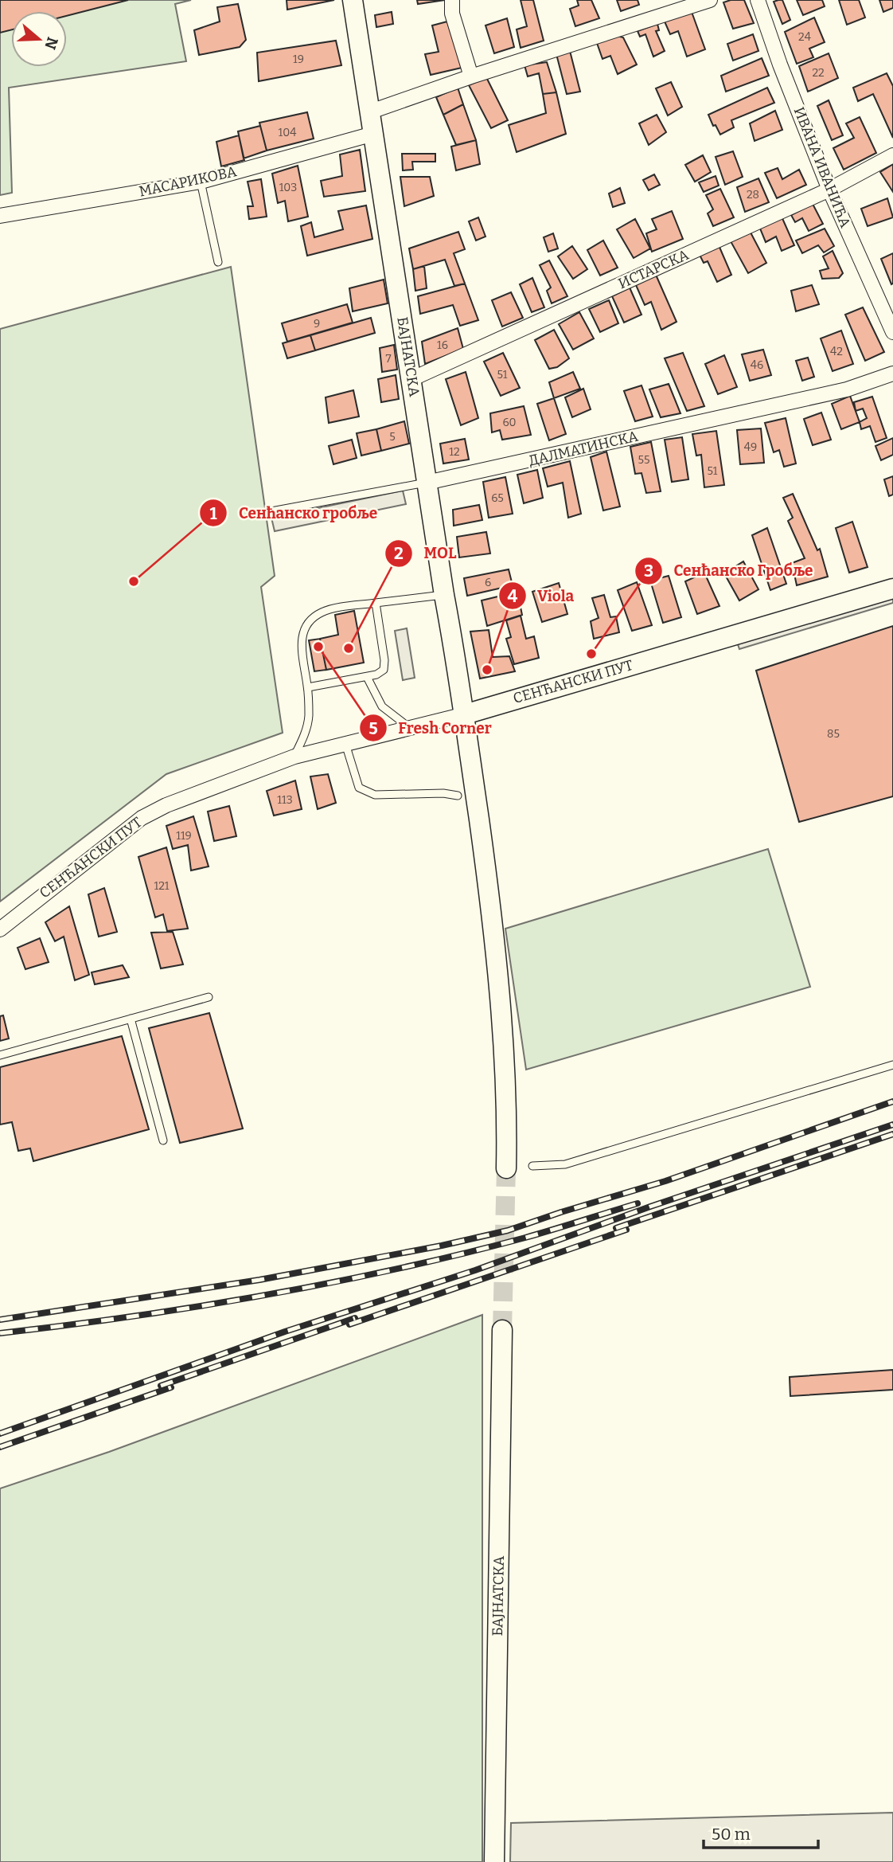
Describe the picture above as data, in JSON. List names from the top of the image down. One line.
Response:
{"streets":{"main road":["БАЈНАТСКА","СЕНЋАНСКИ ПУТ"],"street":["ИВАНА ИВАНИЋА","МАСАРИКОВА","ИСТАРСКА","ДАЛМАТИНСКА"]},"crossings":[["ИВАНА ИВАНИЋА","ИСТАРСКА"],["МАСАРИКОВА","БАЈНАТСКА"],["ИСТАРСКА","БАЈНАТСКА"],["БАЈНАТСКА","ДАЛМАТИНСКА"],["БАЈНАТСКА","СЕНЋАНСКИ ПУТ"]],"places":["Сенћанско гробље","Fresh Corner","MOL","Сенћанско Гробље","Viola"],"house_numbers":["24","19","22","104","103","28","9","16","42","7","46","51","60","5","49","12","55","51","65","6","85","113","119","121"],"scale_bar":"50 m","north":"right"}
